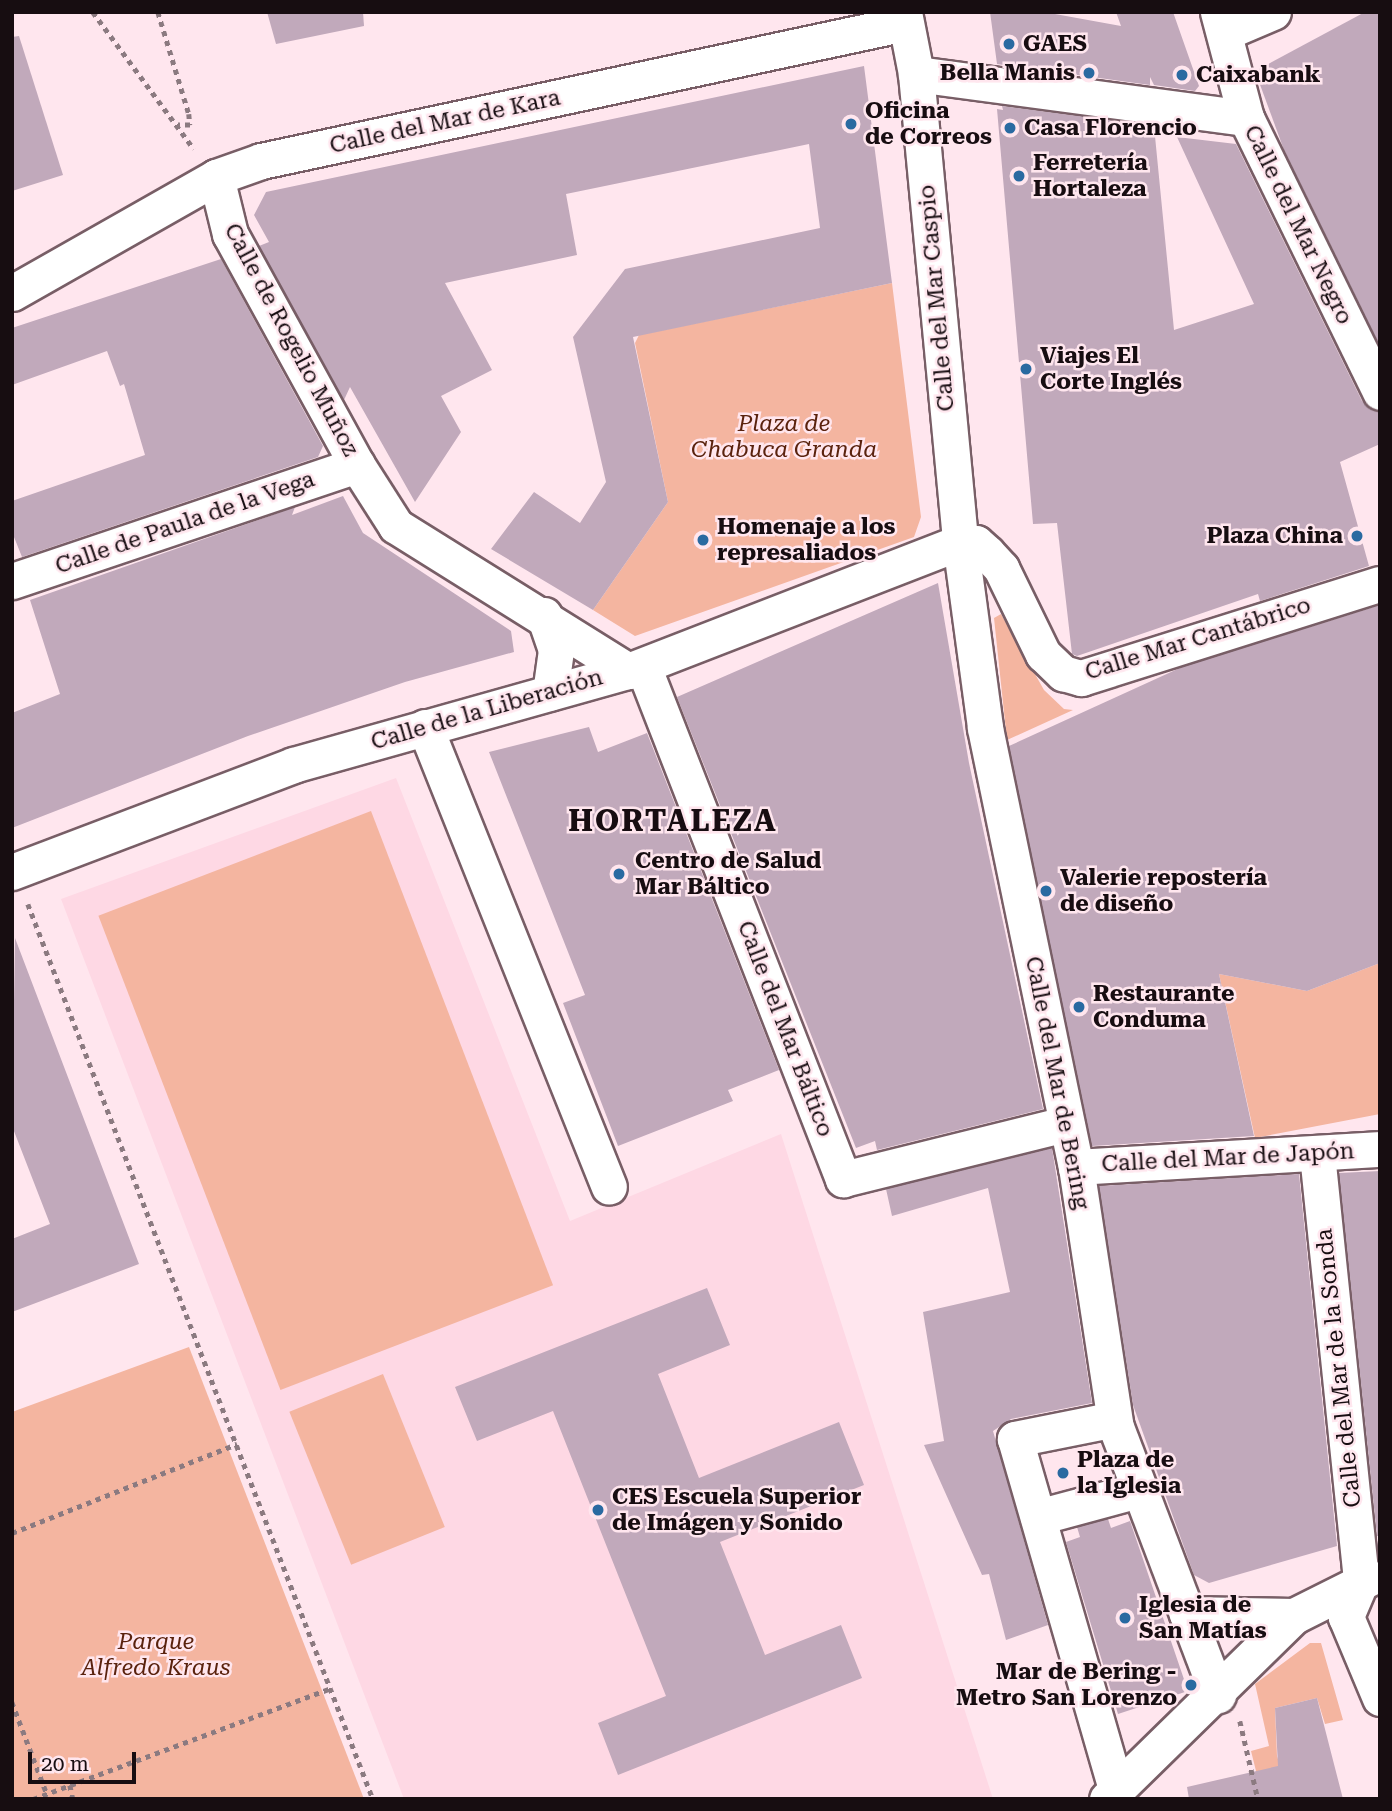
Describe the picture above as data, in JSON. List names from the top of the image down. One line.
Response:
{"streets":{"street":["Calle del Mar de Kara","Calle del Mar Negro","Calle del Mar Caspio","Calle de Rogelio Muñoz","Calle de Paula de la Vega","Calle Mar Cantábrico","Calle de la Liberación","Calle del Mar Báltico","Calle del Mar de Bering","Calle del Mar de Japón","Calle del Mar de la Sonda"]},"crossings":[["Calle del Mar de Kara","Calle del Mar Caspio"],["Calle del Mar de Kara","Calle de Rogelio Muñoz"],["Calle del Mar Caspio","Calle Mar Cantábrico"],["Calle del Mar Caspio","Calle de la Liberación"],["Calle del Mar Caspio","Calle del Mar de Bering"],["Calle de Rogelio Muñoz","Calle de Paula de la Vega"],["Calle de Rogelio Muñoz","Calle de la Liberación"],["Calle de Rogelio Muñoz","Calle del Mar Báltico"],["Calle Mar Cantábrico","Calle de la Liberación"],["Calle Mar Cantábrico","Calle del Mar de Bering"],["Calle de la Liberación","Calle del Mar Báltico"],["Calle de la Liberación","Calle del Mar de Bering"],["Calle del Mar Báltico","Calle del Mar de Bering"],["Calle del Mar de Bering","Calle del Mar de Japón"],["Calle del Mar de Japón","Calle del Mar de la Sonda"]],"districts":["HORTALEZA"],"parks":["Plaza de Chabuca Granda","Parque Alfredo Kraus"],"places":["GAES","Bella Manis","Caixabank","Oficina de Correos","Casa Florencio","Ferretería Hortaleza","Viajes El Corte Inglés","Plaza China","Homenaje a los represaliados","Centro de Salud Mar Báltico","Valerie repostería de diseño","Restaurante Conduma","Plaza de la Iglesia","CES Escuela Superior de Imágen y Sonido","Iglesia de San Matías","Mar de Bering - Metro San Lorenzo"],"scale_bar":"20 m"}
